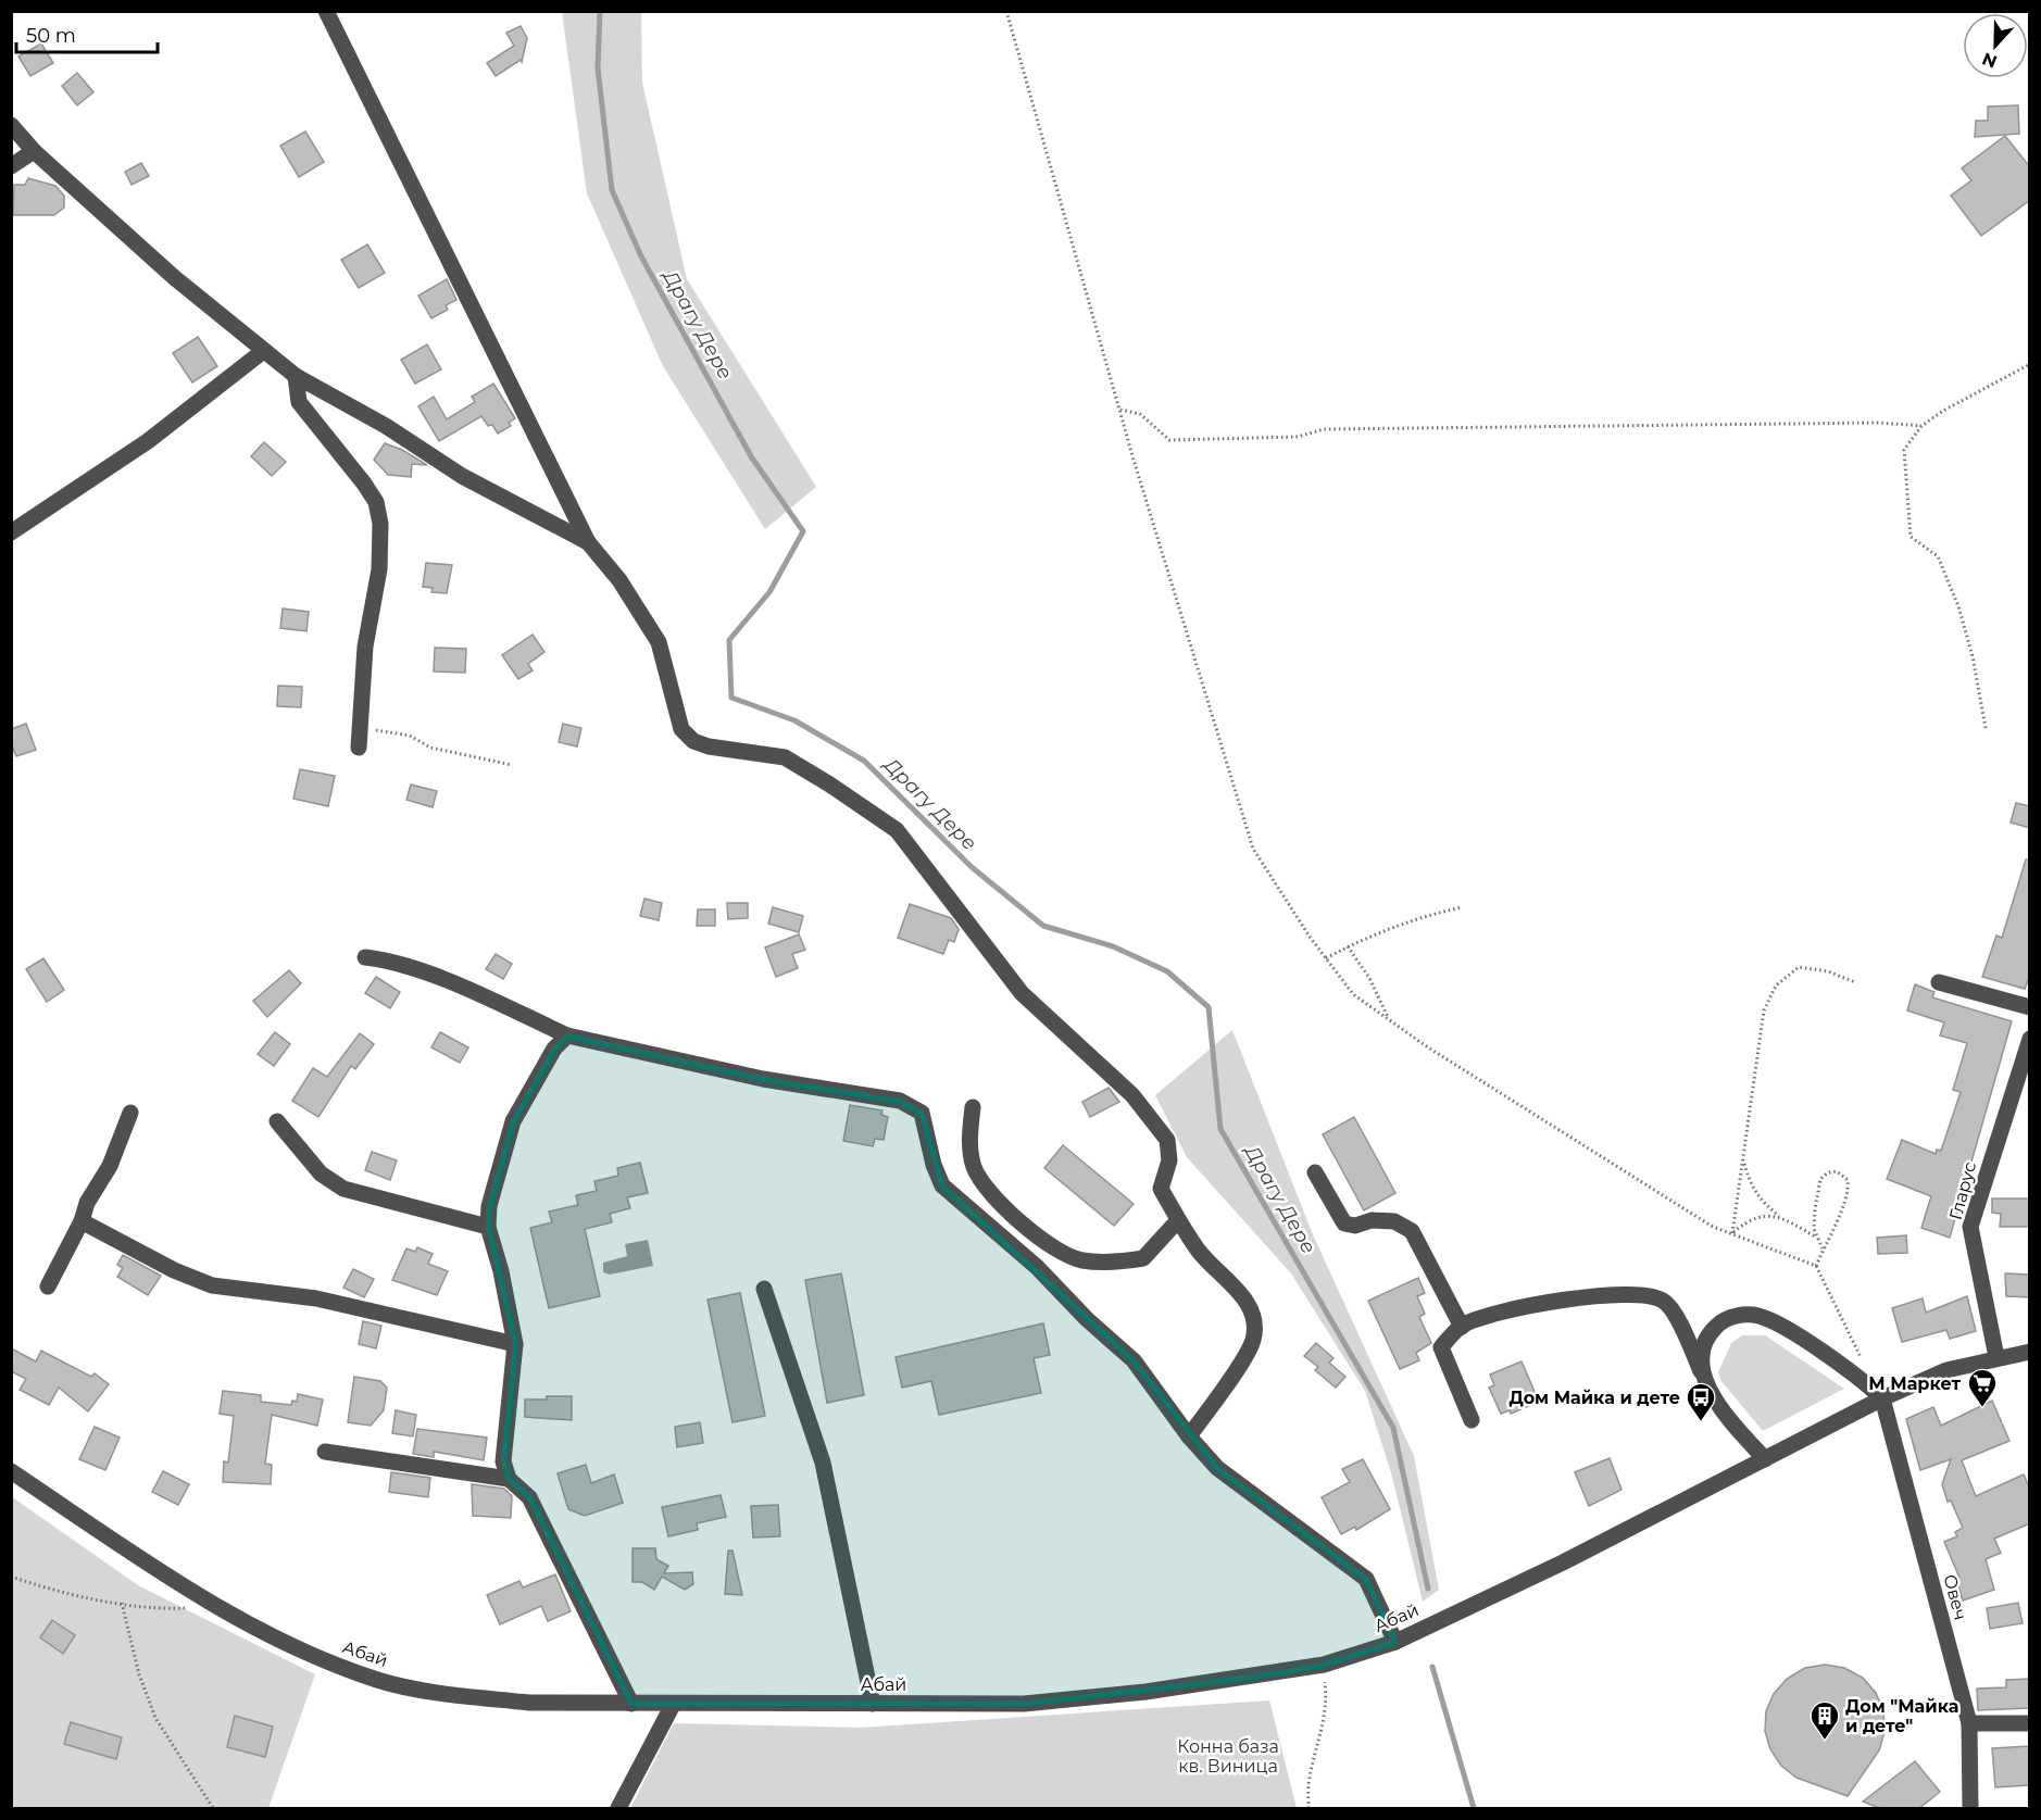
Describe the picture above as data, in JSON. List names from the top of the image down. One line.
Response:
{"streets":{"street":["Гларус","Овеч","Абай"]},"crossings":[["Гларус","Абай"],["Овеч","Абай"]],"water":["Драгу Дере"],"parks":["Конна база кв. Виница"],"places":{"supermarket":["М Маркет"],"bus stop":["Дом Майка и дете"],"building":["Дом \"Майка и дете\""]},"scale_bar":"50 m","north":"bottom"}
